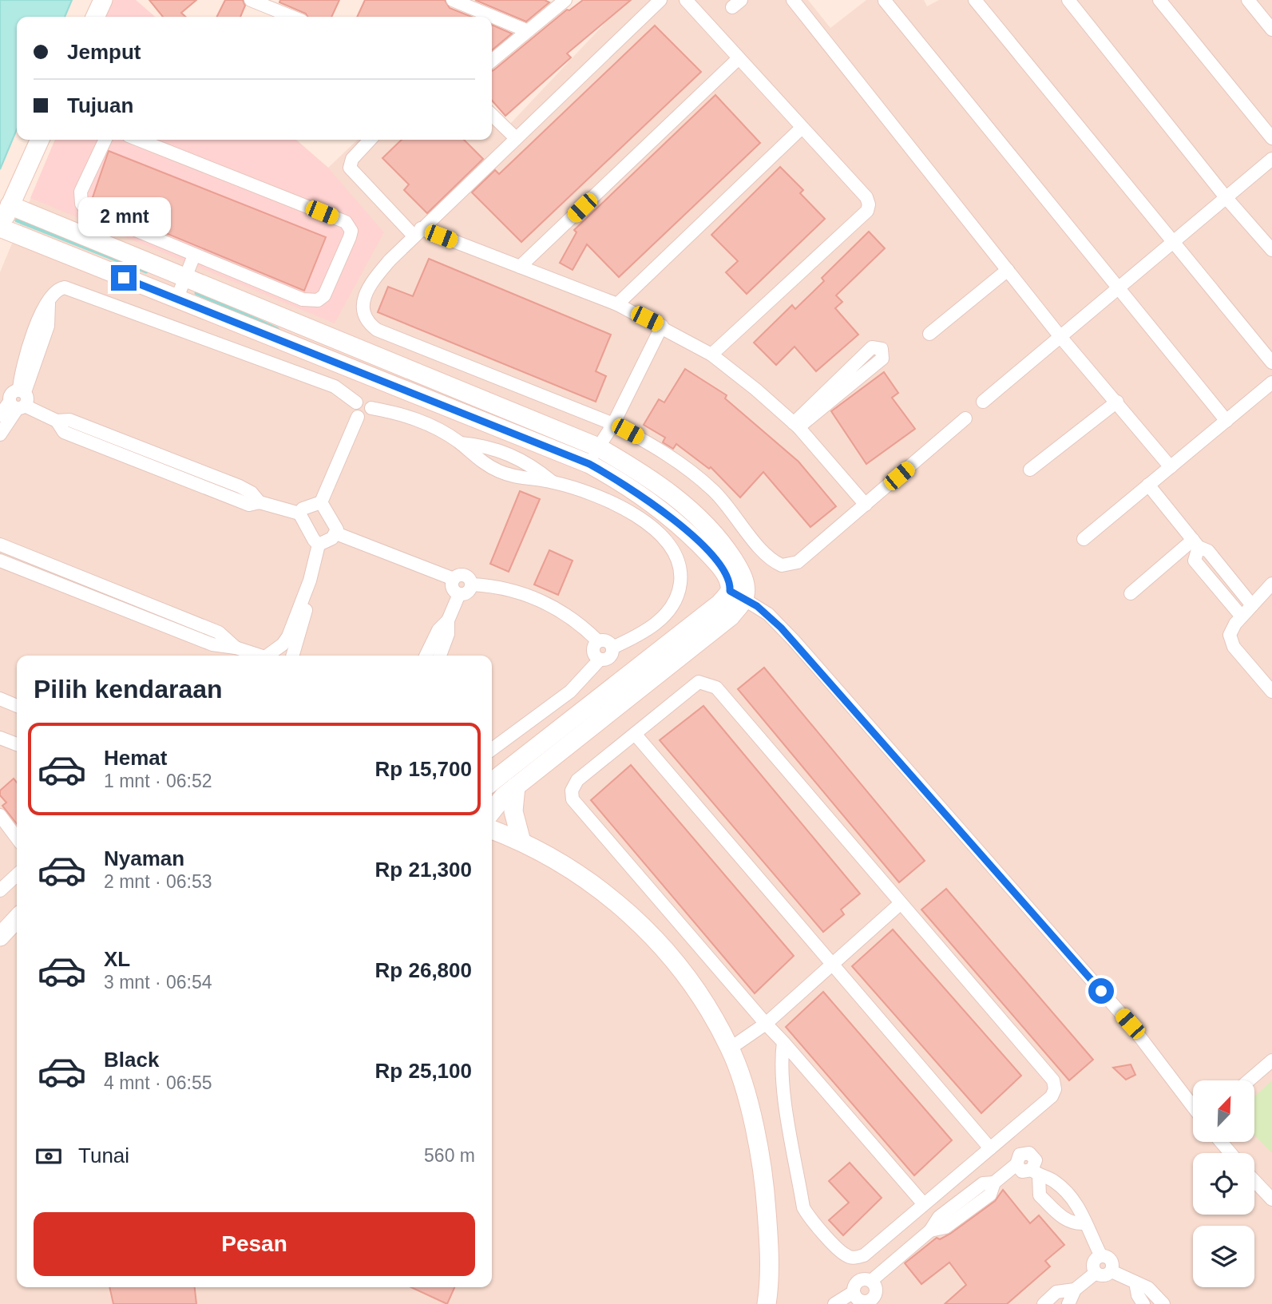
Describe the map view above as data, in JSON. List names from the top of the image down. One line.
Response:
{"north":"top right","page":{"banner":["Jemput","Tujuan"],"bubble":"2 mnt","heading":"Pilih kendaraan","list":[{"name":"Hemat","note":"1 mnt · 06:52","value":"Rp 15,700"},{"name":"Nyaman","note":"2 mnt · 06:53","value":"Rp 21,300"},{"name":"XL","note":"3 mnt · 06:54","value":"Rp 26,800"},{"name":"Black","note":"4 mnt · 06:55","value":"Rp 25,100"}],"pay":["Tunai","560 m"],"buttons":"Pesan"}}
